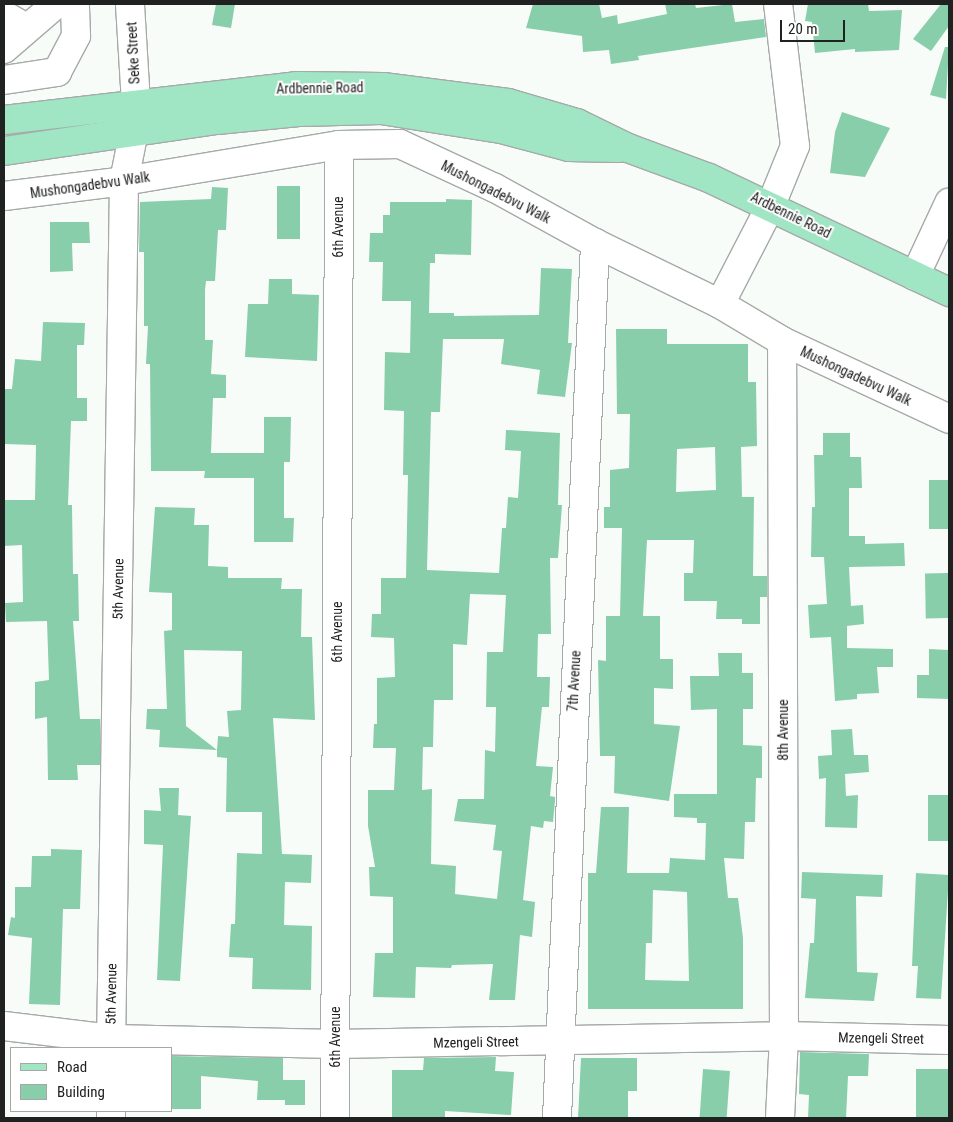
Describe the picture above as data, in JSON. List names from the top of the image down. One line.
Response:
{"streets":{"main road":["Ardbennie Road"],"street":["Seke Street","Mushongadebvu Walk","6th Avenue","5th Avenue","7th Avenue","8th Avenue","Mzengeli Street"]},"crossings":[["Seke Street","Ardbennie Road"],["Seke Street","5th Avenue"],["Ardbennie Road","5th Avenue"],["Mushongadebvu Walk","6th Avenue"],["Mushongadebvu Walk","5th Avenue"],["Mushongadebvu Walk","7th Avenue"],["Mushongadebvu Walk","8th Avenue"],["6th Avenue","Mzengeli Street"],["5th Avenue","Mzengeli Street"],["7th Avenue","Mzengeli Street"],["8th Avenue","Mzengeli Street"]],"legend":["Road","Building"],"scale_bar":"20 m"}
